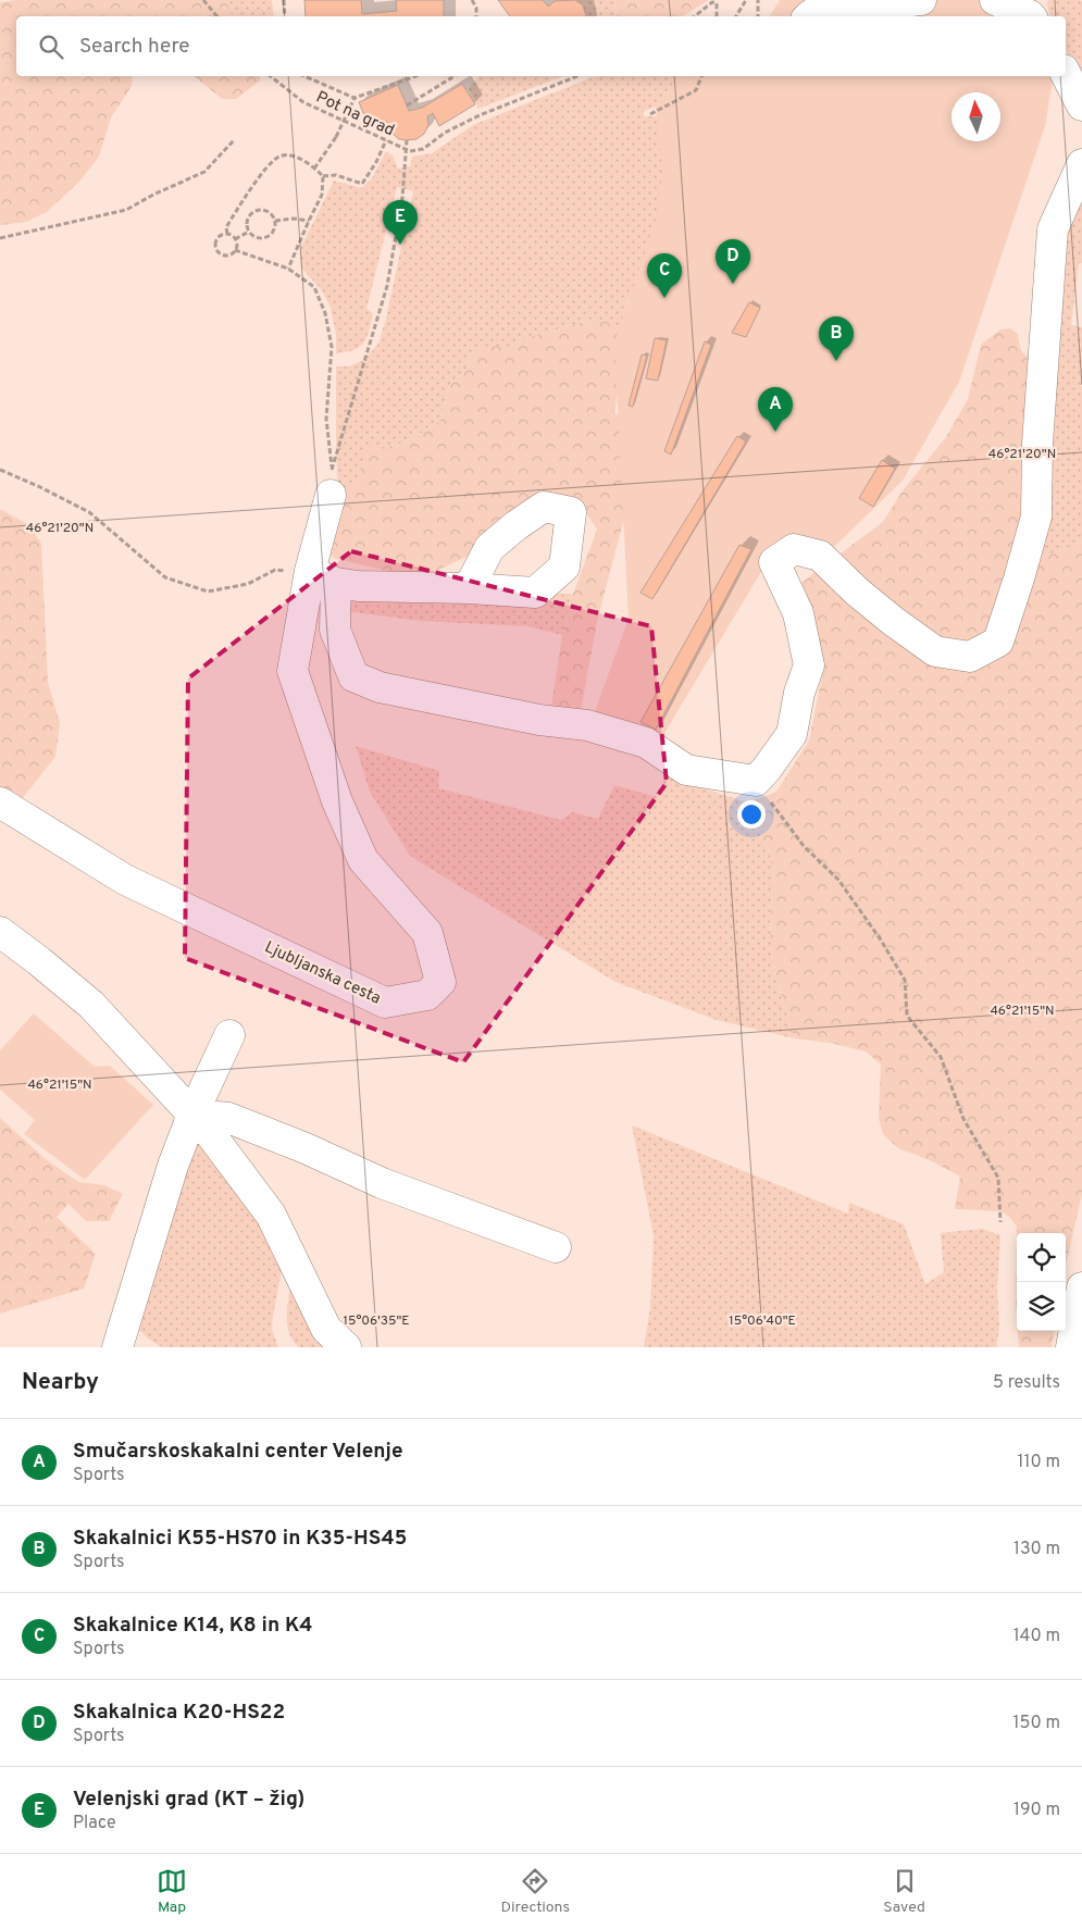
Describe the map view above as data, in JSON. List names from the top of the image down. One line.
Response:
{"streets":{"street":["Ljubljanska cesta"],"path":["Pot na grad"]},"north":"top","page":{"search":"Search here","pins":["E","D","C","B","A"],"heading":["Nearby","5 results"],"list":[{"mark":"A","name":"Smučarskoskakalni center Velenje","note":"Sports","value":"110 m"},{"mark":"B","name":"Skakalnici K55-HS70 in K35-HS45","note":"Sports","value":"130 m"},{"mark":"C","name":"Skakalnice K14, K8 in K4","note":"Sports","value":"140 m"},{"mark":"D","name":"Skakalnica K20-HS22","note":"Sports","value":"150 m"},{"mark":"E","name":"Velenjski grad (KT – žig)","note":"Place","value":"190 m"}],"nav":["Map","Directions","Saved"]},"coordinates":["46°21'20\"N","46°21'15\"N","15°06'35\"E","15°06'40\"E"]}
